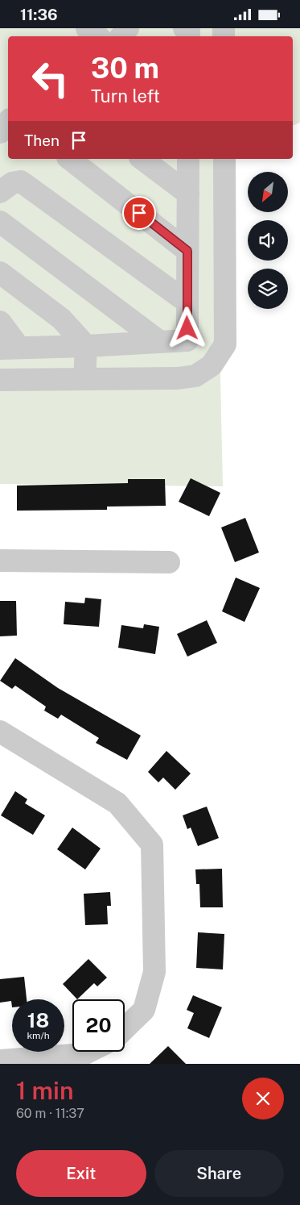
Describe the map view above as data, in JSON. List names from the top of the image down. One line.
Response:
{"north":"bottom left","page":{"status":"11:36","turn":["30 m","Turn left"],"then":"Then","speed":"18 km/h","limit":"20","heading":["1 min","60 m · 11:37"],"buttons":["Exit","Share"]}}
